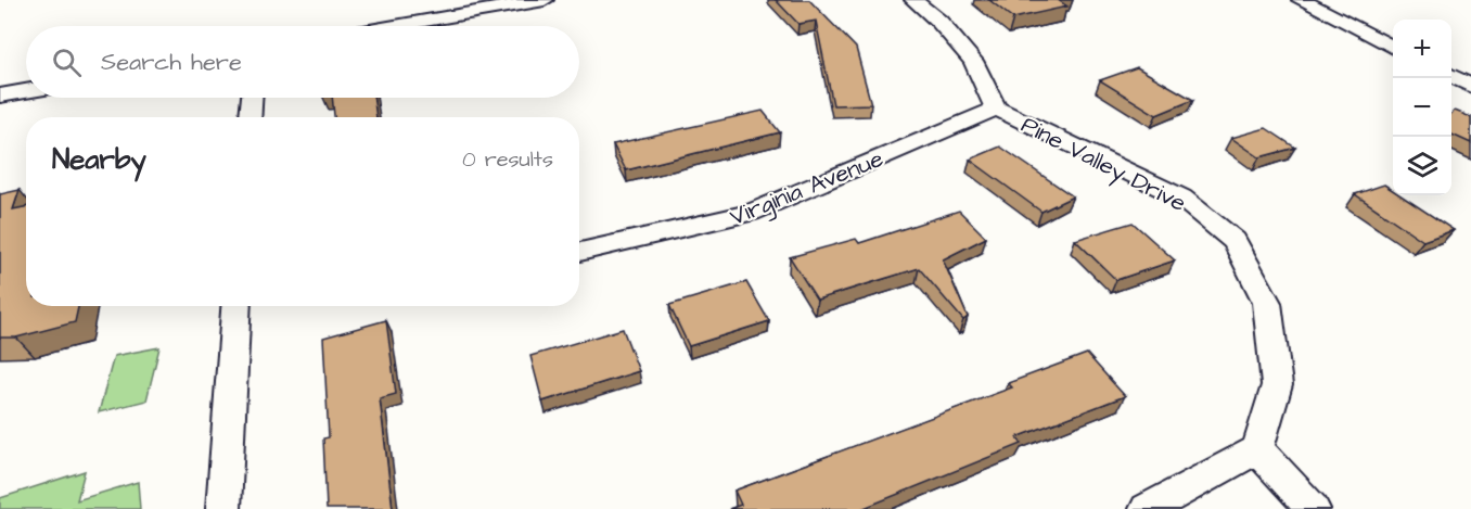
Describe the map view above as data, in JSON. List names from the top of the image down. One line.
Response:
{"streets":{"street":["Pine Valley Drive","Virginia Avenue"]},"crossings":[["Pine Valley Drive","Virginia Avenue"]],"page":{"map_buttons":["+","−"],"search":"Search here","heading":["Nearby","0 results"]}}
